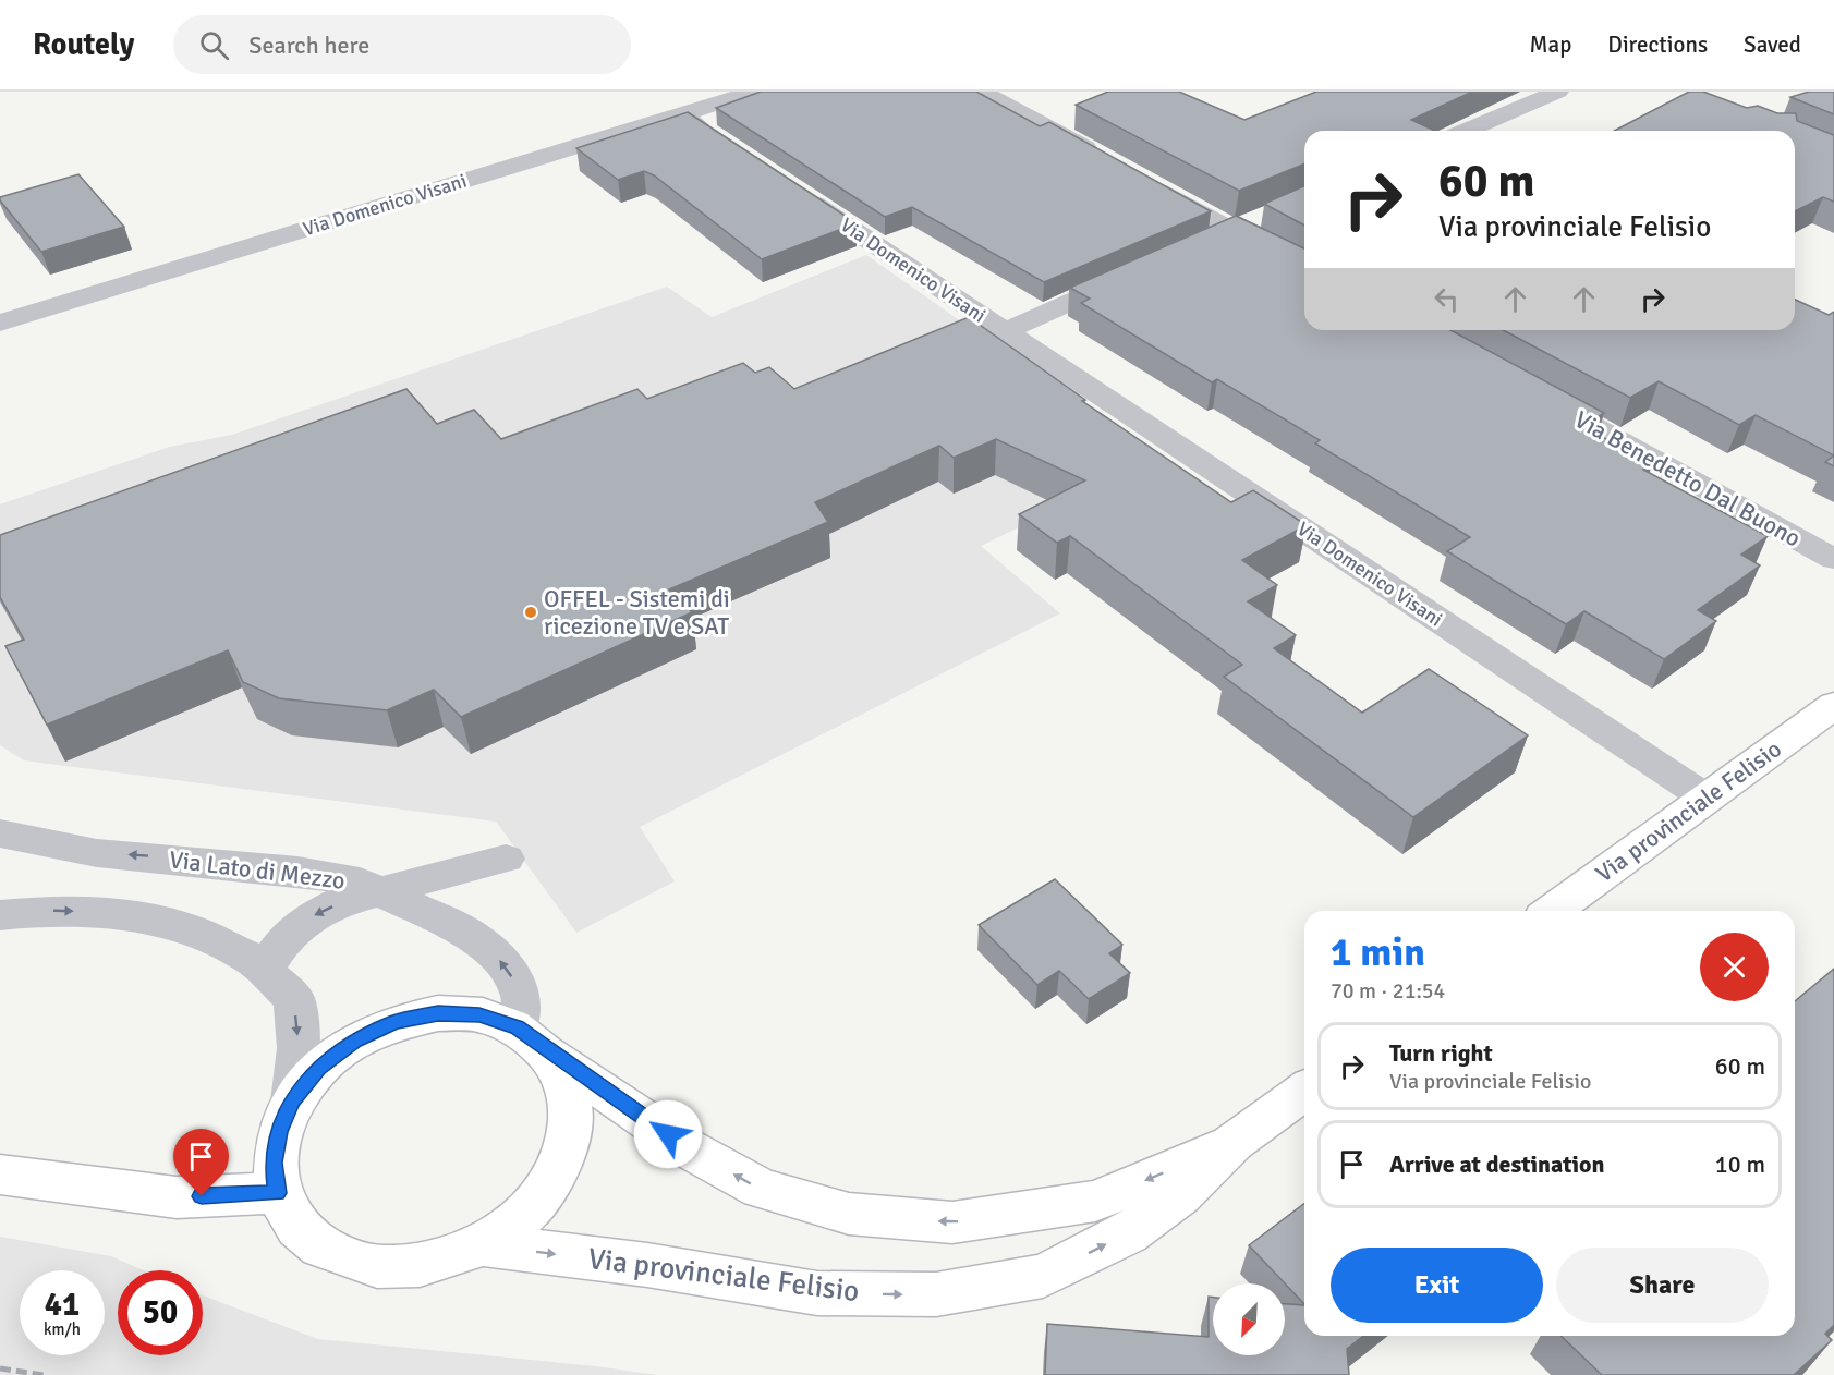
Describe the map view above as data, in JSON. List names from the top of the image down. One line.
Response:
{"streets":{"main road":["Via provinciale Felisio"],"street":["Via Domenico Visani","Via Benedetto Dal Buono","Via Lato di Mezzo"]},"crossings":[["Via Domenico Visani","Via provinciale Felisio"],["Via provinciale Felisio","Via Lato di Mezzo"]],"places":["OFFEL - Sistemi di ricezione TV e SAT"],"north":"bottom left","page":{"header":"Routely","search":"Search here","nav":["Map","Directions","Saved"],"turn":["60 m","Via provinciale Felisio"],"heading":["1 min","70 m · 21:54"],"list":[{"name":"Turn right","note":"Via provinciale Felisio","value":"60 m"},{"name":"Arrive at destination","value":"10 m"}],"buttons":["Exit","Share"],"speed":"41 km/h","limit":"50"}}
